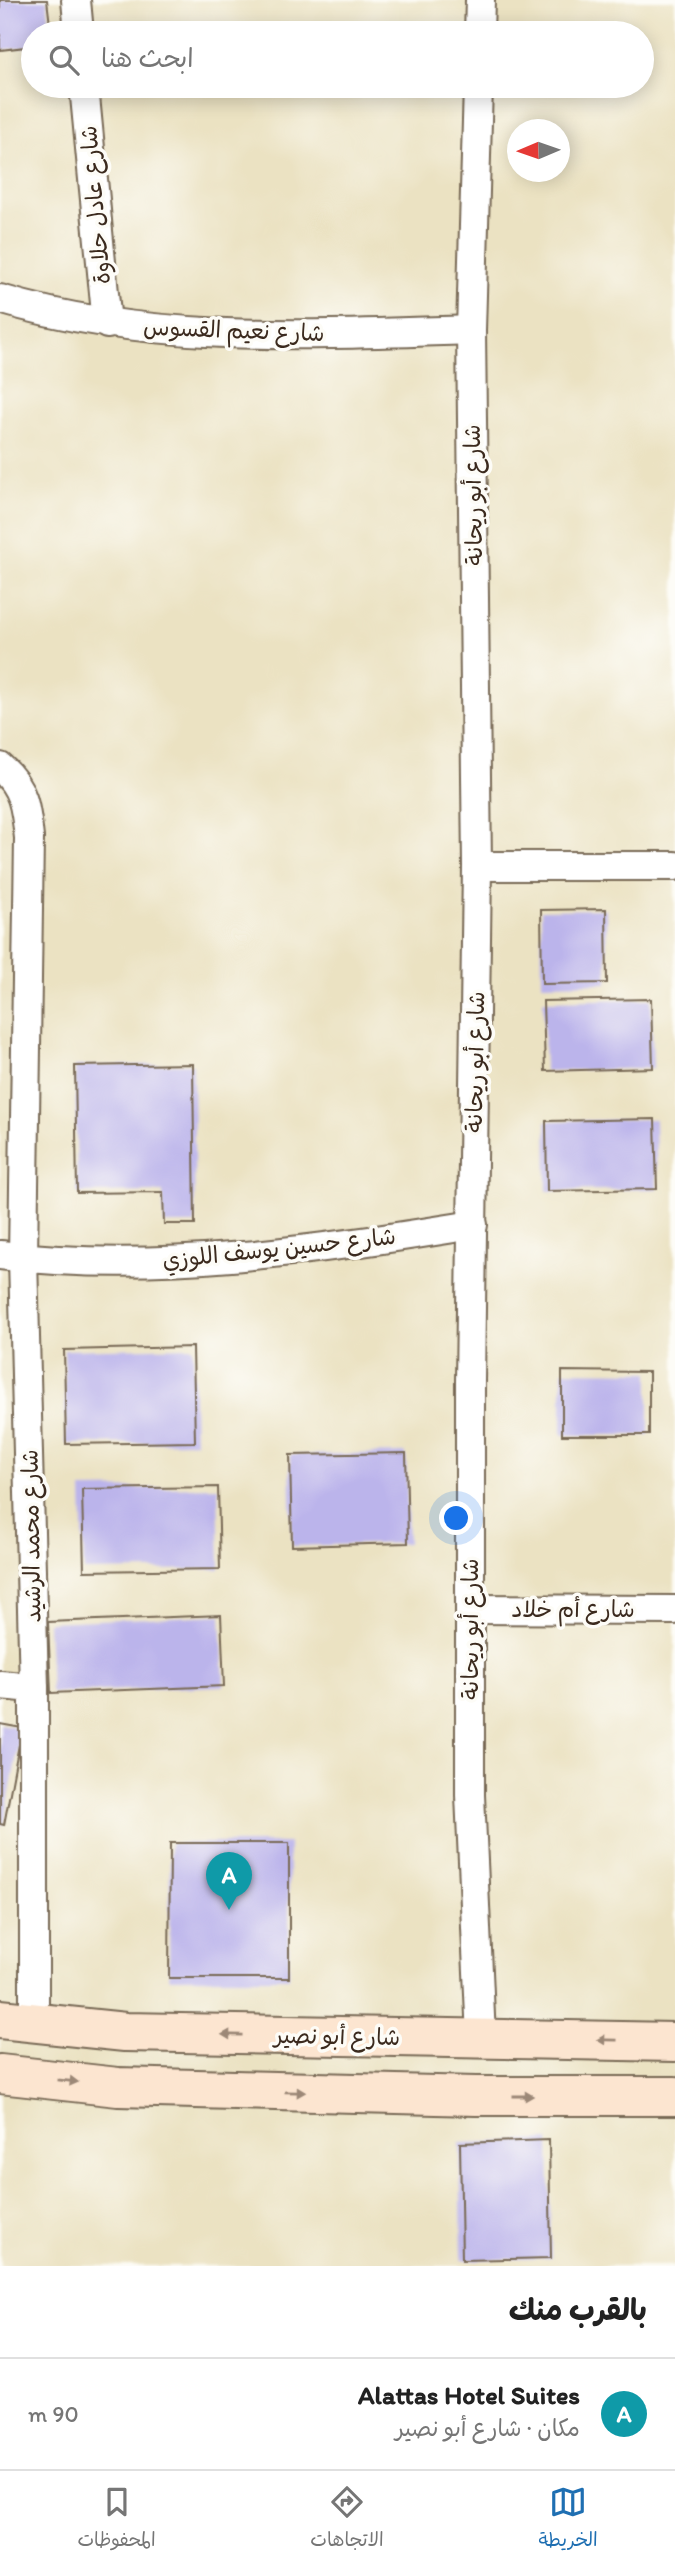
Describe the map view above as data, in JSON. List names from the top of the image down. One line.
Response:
{"streets":{"main road":["شارع أبو نصير"],"street":["شارع عادل حلاوة","شارع نعيم القسوس","شارع أبو ريحانة","شارع حسين يوسف اللوزي","شارع محمد الرشيد","شارع أم خلاد"]},"crossings":[["شارع عادل حلاوة","شارع نعيم القسوس"],["شارع نعيم القسوس","شارع أبو ريحانة"],["شارع أبو ريحانة","شارع حسين يوسف اللوزي"],["شارع أبو ريحانة","شارع أم خلاد"],["شارع أبو ريحانة","شارع أبو نصير"],["شارع حسين يوسف اللوزي","شارع محمد الرشيد"],["شارع محمد الرشيد","شارع أبو نصير"]],"north":"left","page":{"search":"ابحث هنا","pins":"A","heading":"بالقرب منك","list":[{"mark":"A","name":"Alattas Hotel Suites","note":"مكان · شارع أبو نصير","value":"90 m"}],"nav":["الخريطة","الاتجاهات","المحفوظات"]}}
